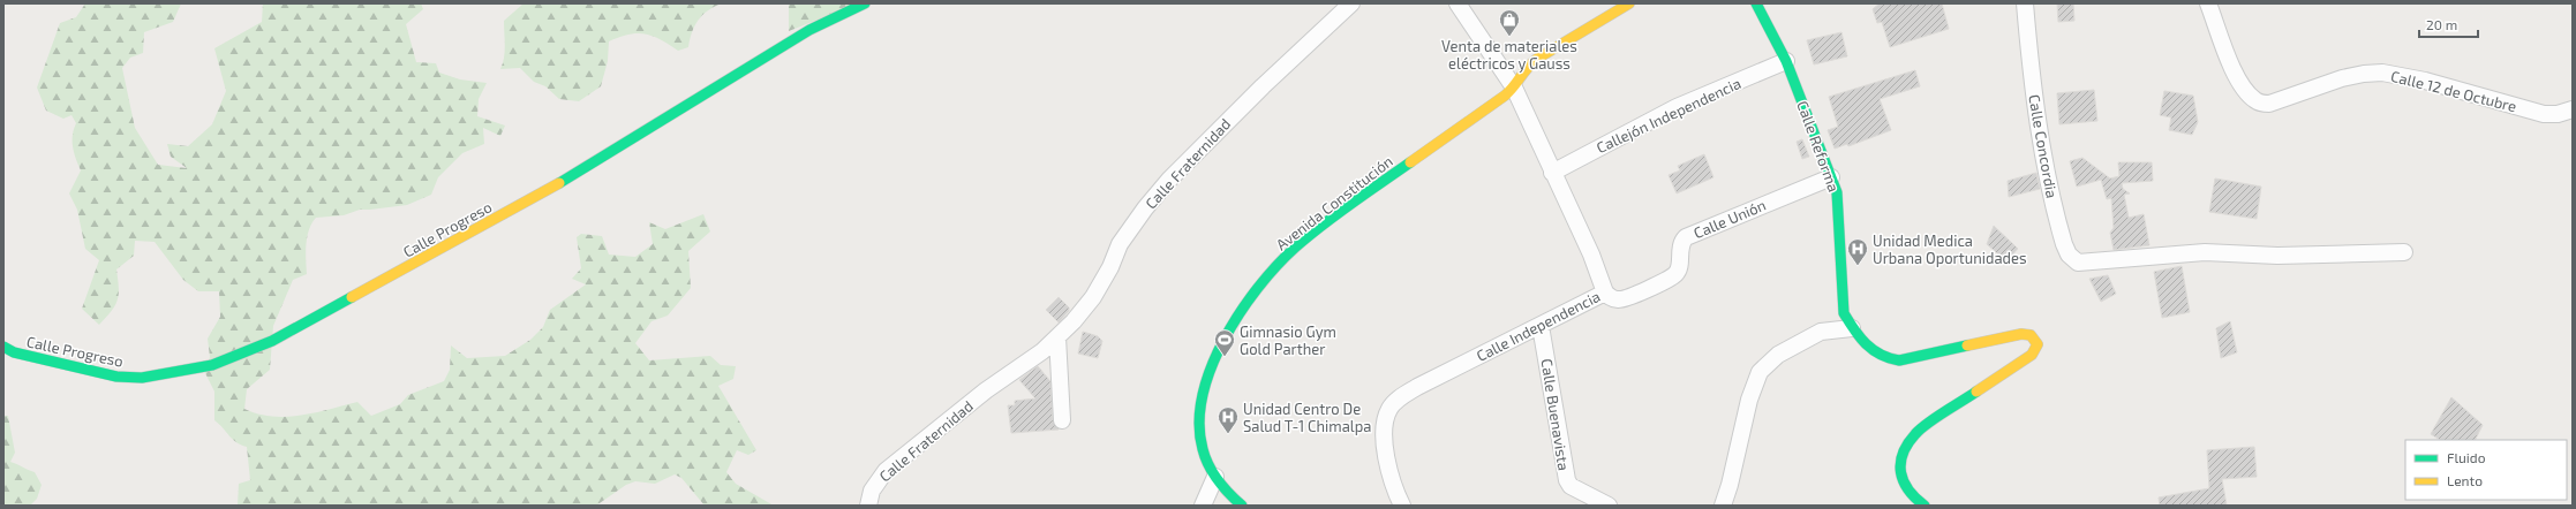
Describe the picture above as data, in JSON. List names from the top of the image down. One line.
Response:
{"streets":{"street":["Calle 12 de Octubre","Callejón Independencia","Calle Reforma","Calle Concordia","Calle Fraternidad","Avenida Constitución","Calle Unión","Calle Progreso","Calle Independencia","Calle Buenavista"]},"crossings":[["Callejón Independencia","Calle Reforma"],["Callejón Independencia","Calle Independencia"],["Calle Reforma","Calle Unión"],["Avenida Constitución","Calle Independencia"],["Calle Unión","Calle Independencia"],["Calle Independencia","Calle Buenavista"]],"places":{"shop":["Venta de materiales eléctricos y Gauss"],"hospital":["Unidad Medica Urbana Oportunidades","Unidad Centro De Salud T-1 Chimalpa"],"sports":["Gimnasio Gym Gold Parther"]},"legend":["Fluido","Lento"],"scale_bar":"20 m"}
